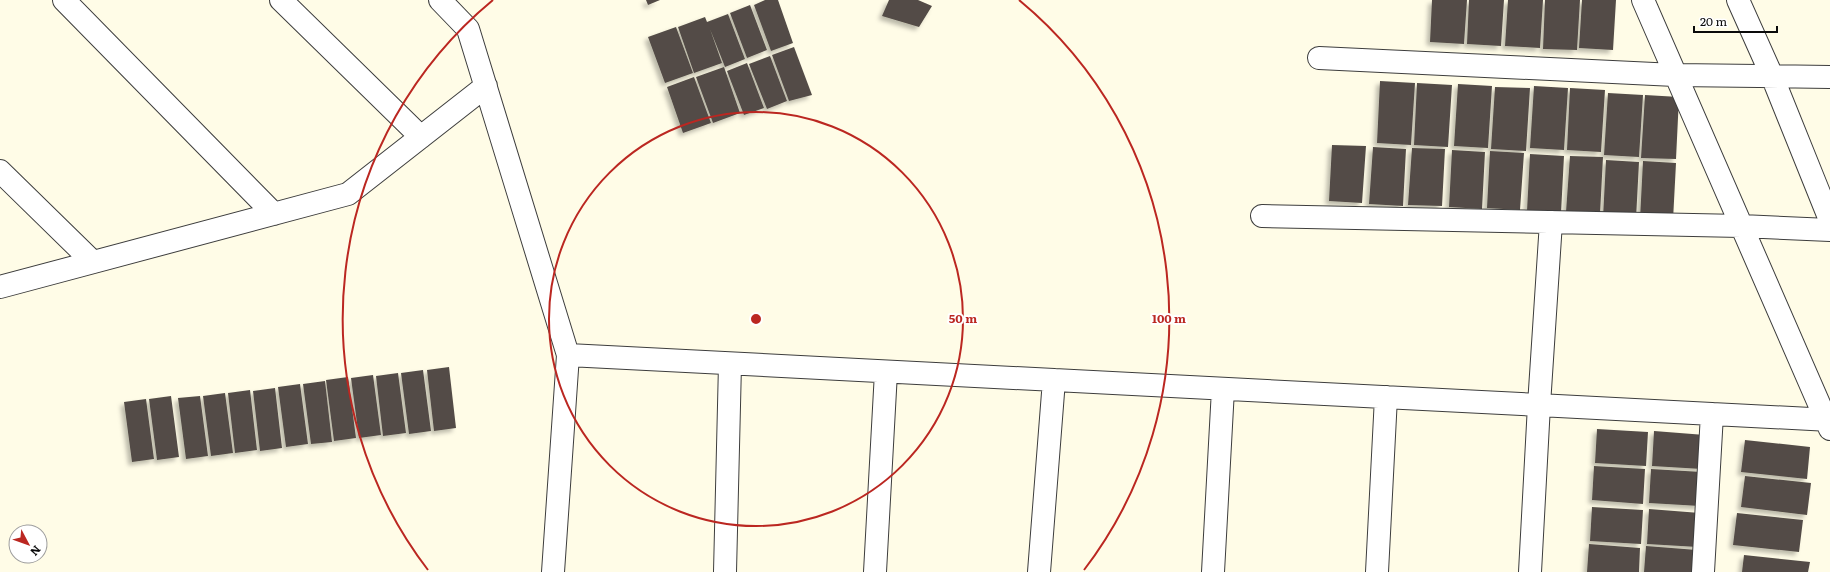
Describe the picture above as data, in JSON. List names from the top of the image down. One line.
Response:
{"scale_bar":"20 m","north":"bottom right","rings":["50 m","100 m"]}
